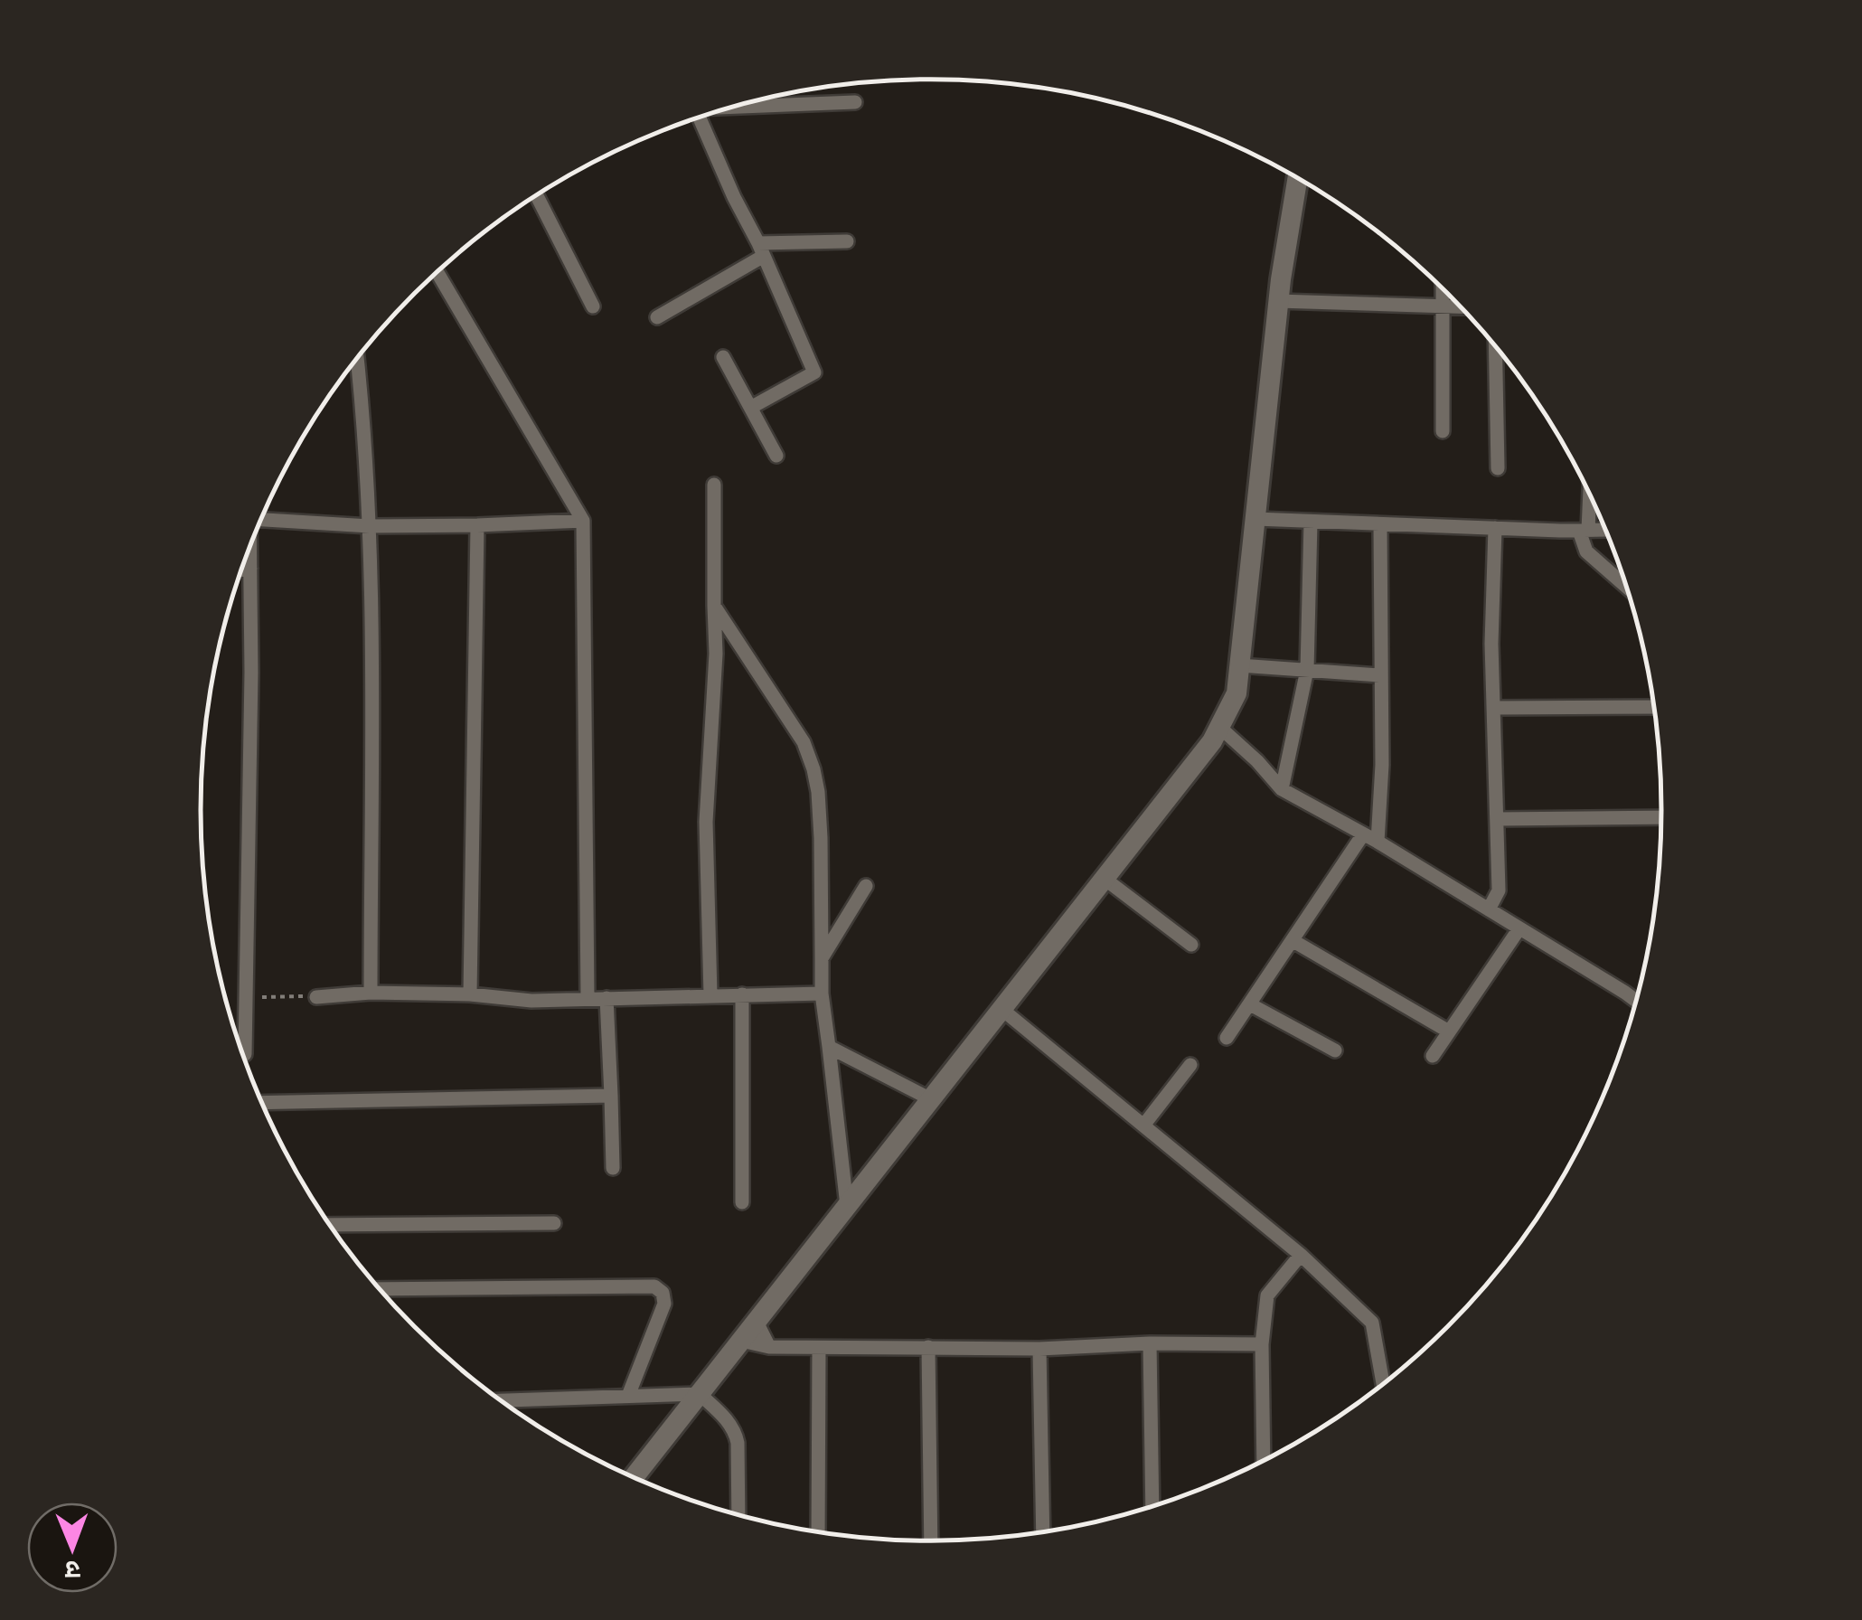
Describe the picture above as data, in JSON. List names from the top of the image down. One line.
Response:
{"north":"bottom"}
